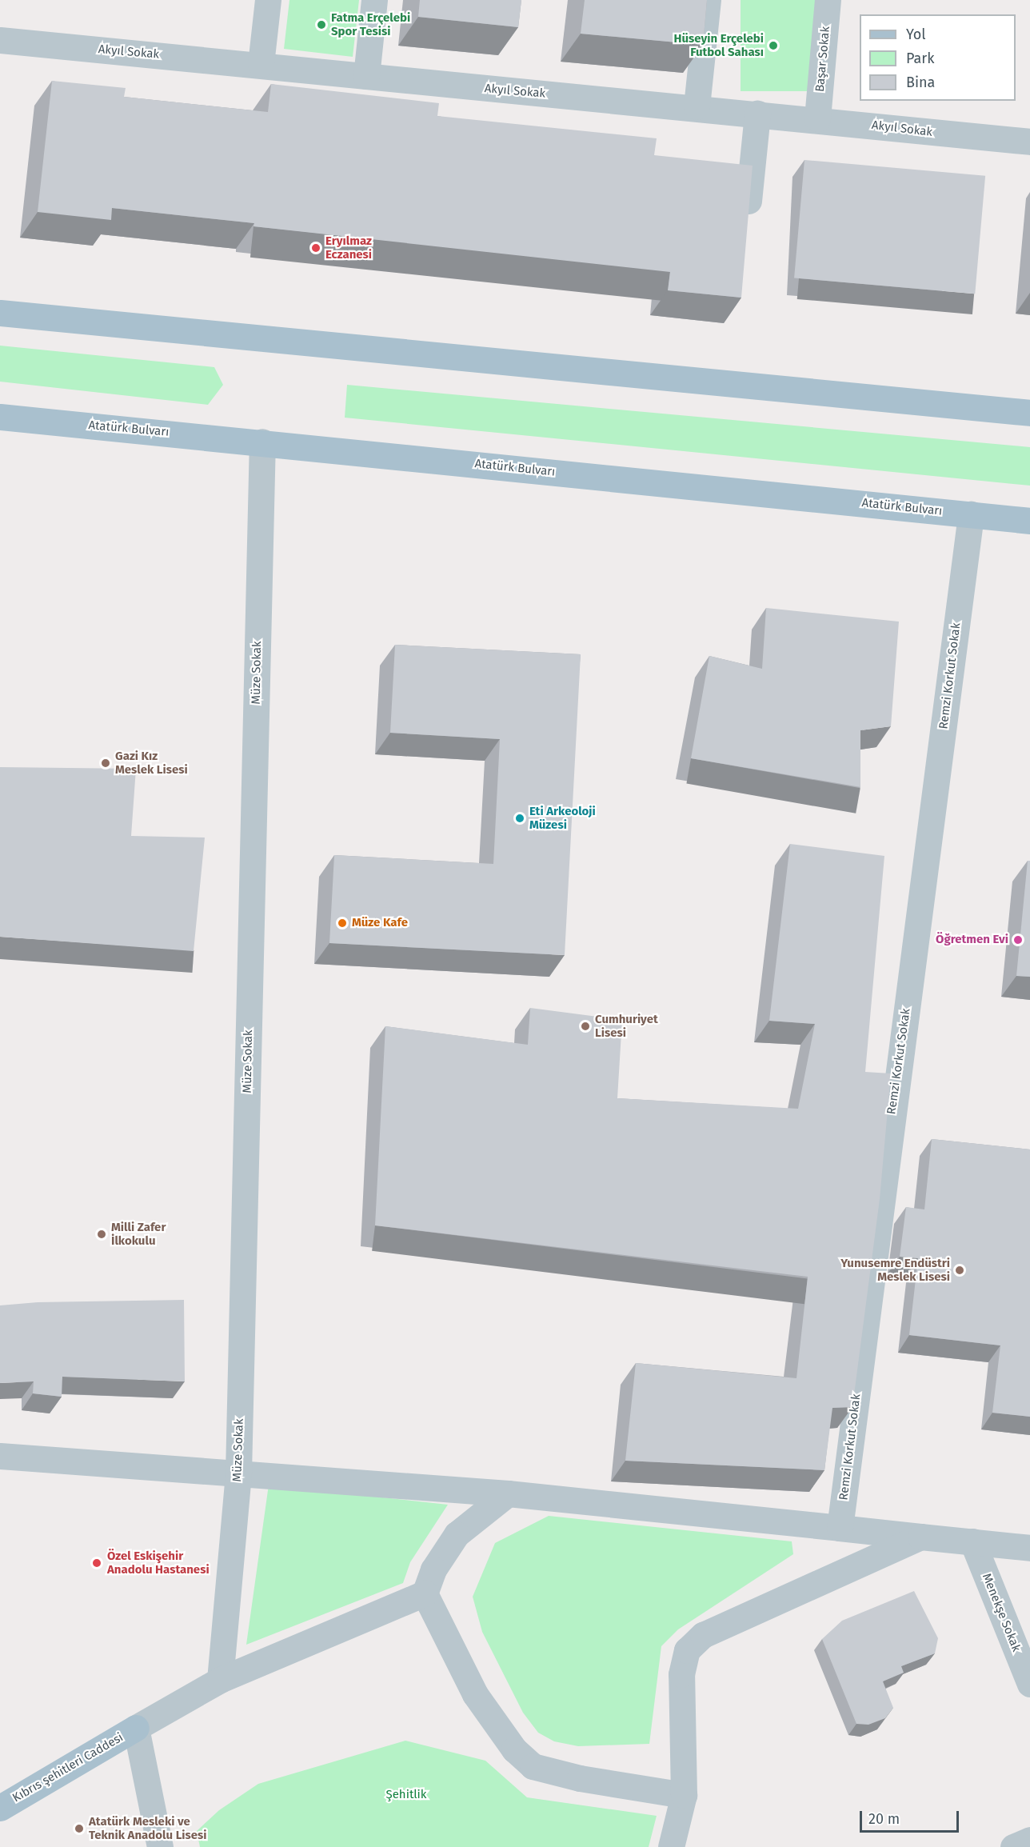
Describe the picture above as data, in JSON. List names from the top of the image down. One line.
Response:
{"streets":{"main road":["Atatürk Bulvarı","Kıbrıs şehitleri Caddesi"],"street":["Akyıl Sokak","Başar Sokak","Müze Sokak","Remzi Korkut Sokak","Menekşe Sokak"]},"crossings":[["Akyıl Sokak","Başar Sokak"],["Atatürk Bulvarı","Müze Sokak"],["Atatürk Bulvarı","Remzi Korkut Sokak"]],"parks":["Şehitlik"],"places":["Fatma Erçelebi Spor Tesisi","Hüseyin Erçelebi Futbol Sahası","Eryılmaz Eczanesi","Gazi Kız Meslek Lisesi","Eti Arkeoloji Müzesi","Müze Kafe","Öğretmen Evi","Cumhuriyet Lisesi","Milli Zafer İlkokulu","Yunusemre Endüstri Meslek Lisesi","Özel Eskişehir Anadolu Hastanesi","Atatürk Mesleki ve Teknik Anadolu Lisesi"],"legend":["Yol","Park","Bina"],"scale_bar":"20 m"}
